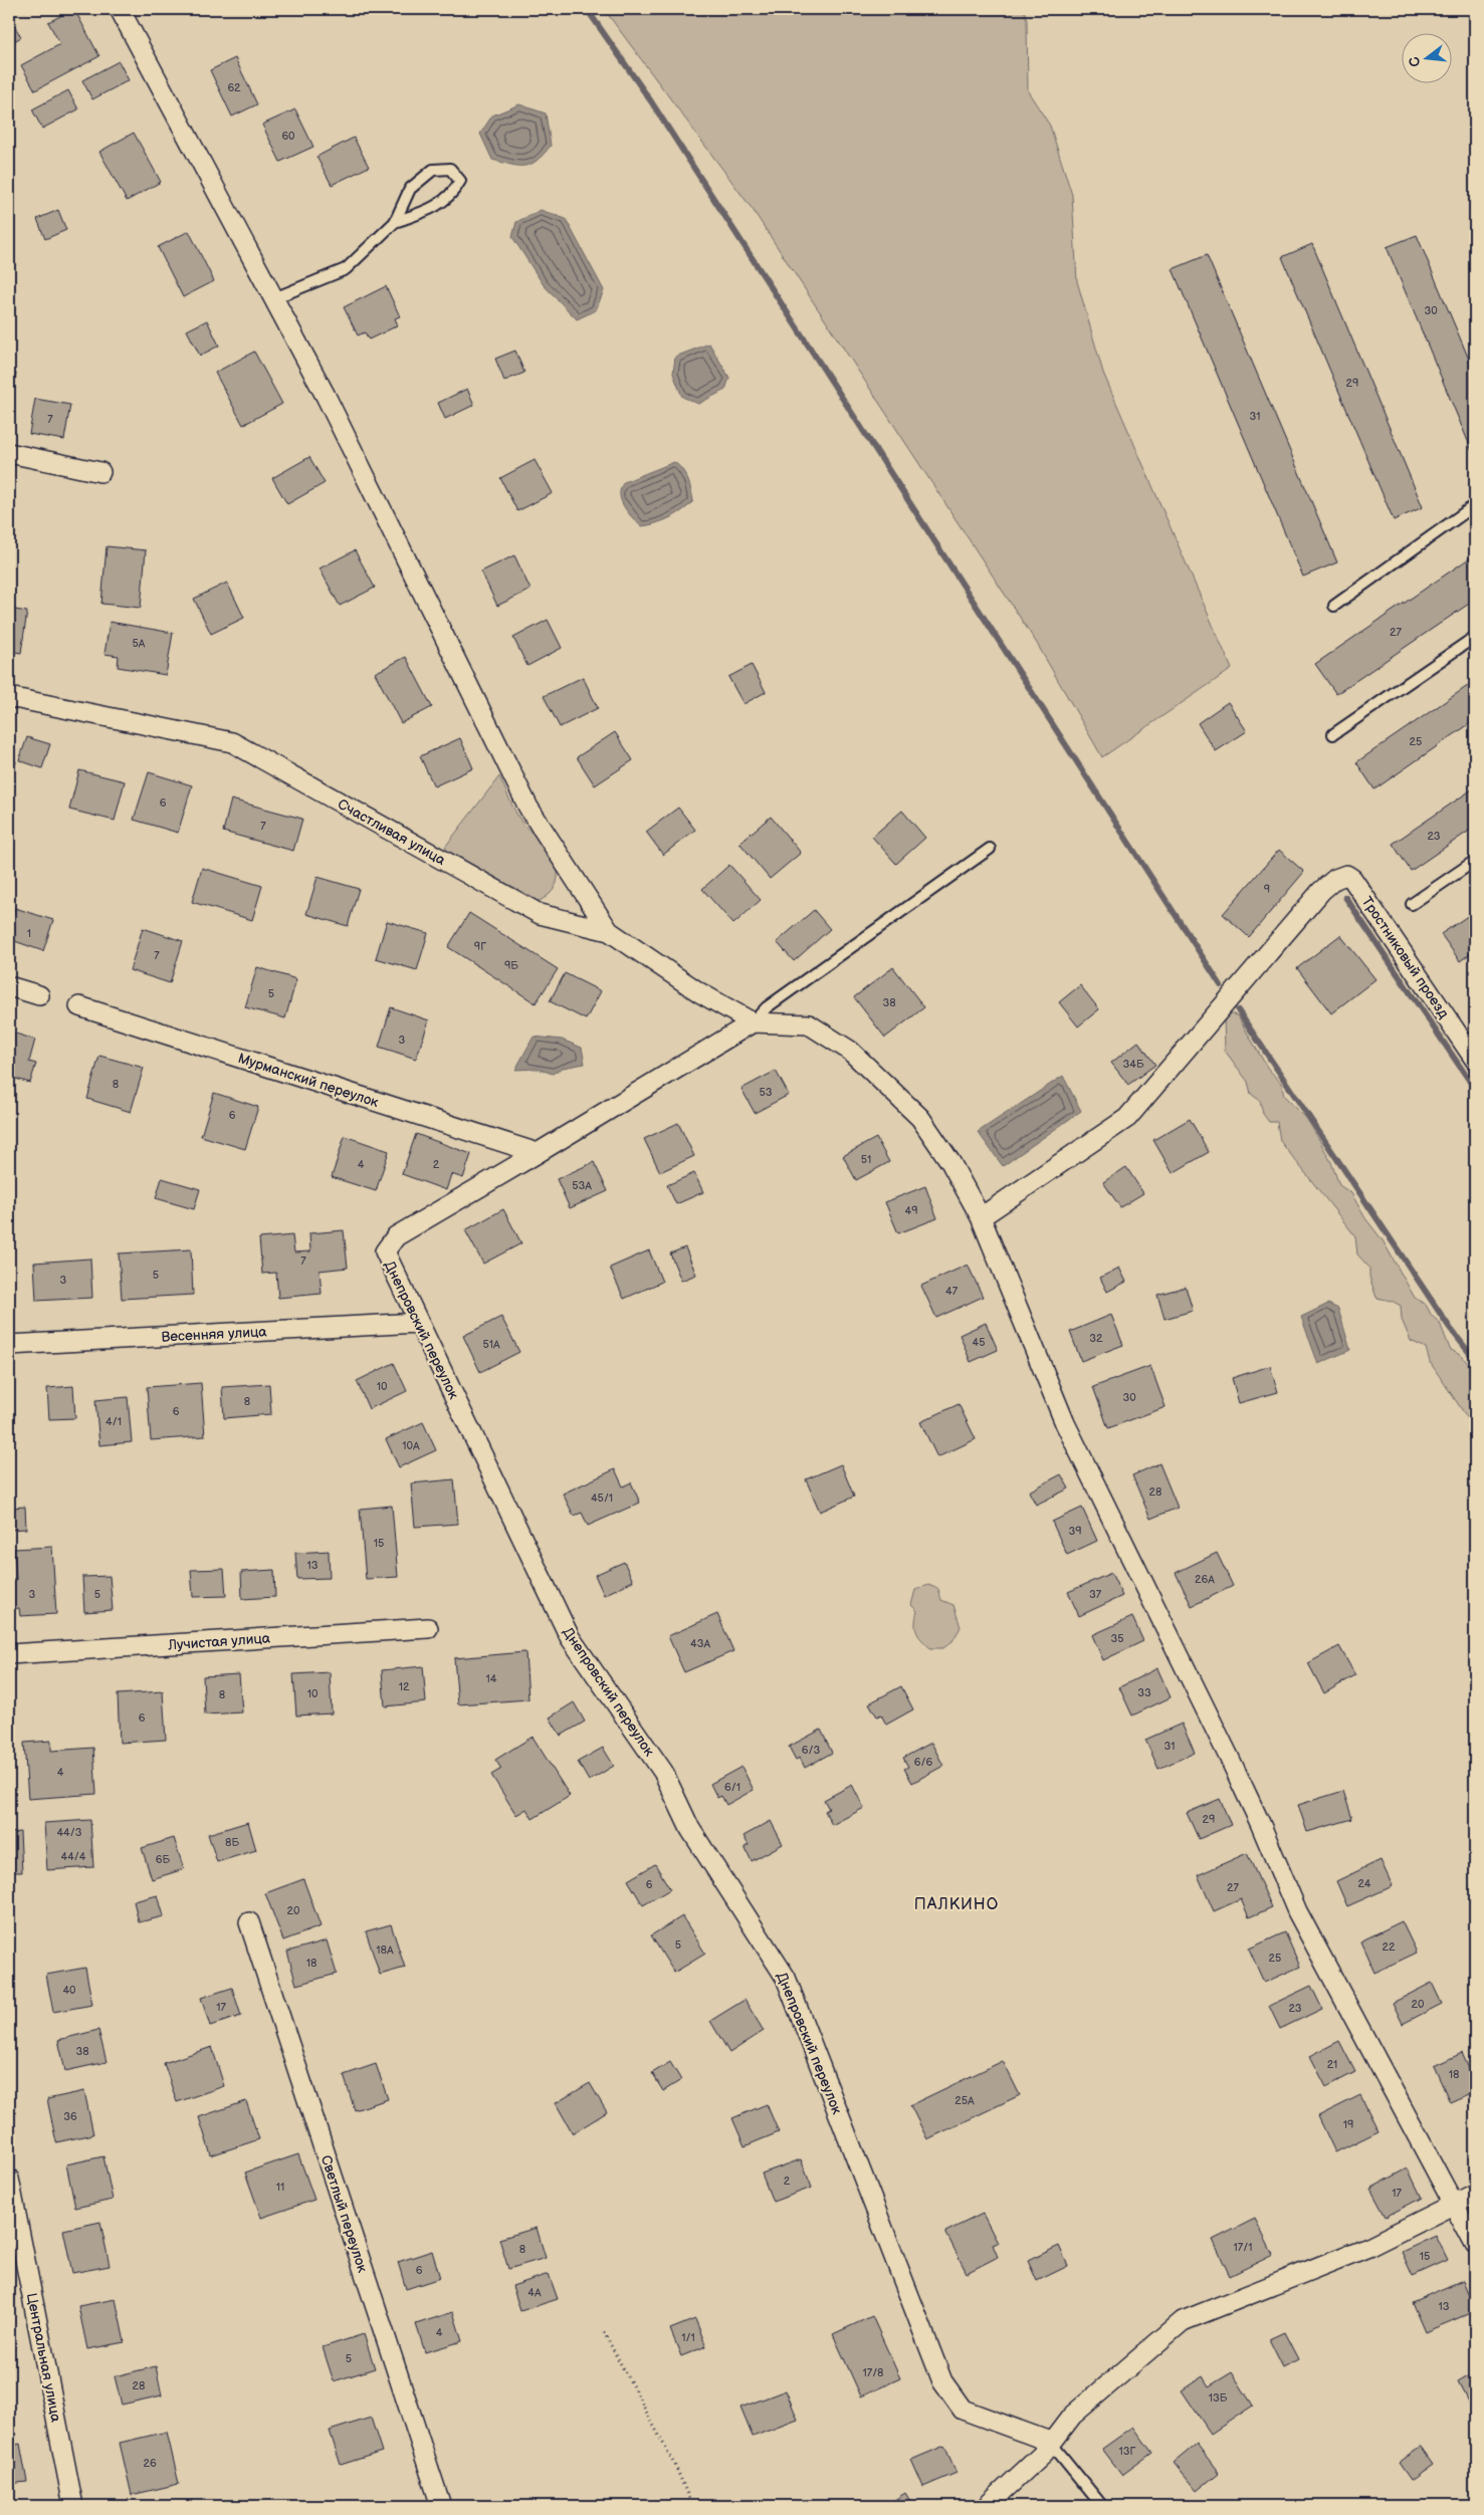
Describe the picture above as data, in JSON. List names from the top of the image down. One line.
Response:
{"streets":{"street":["Счастливая улица","Тростниковый проезд","Мурманский переулок","Днепровский переулок","Весенняя улица","Лучистая улица","Светлый переулок","Центральная улица"]},"crossings":[["Счастливая улица","Днепровский переулок"],["Мурманский переулок","Днепровский переулок"],["Днепровский переулок","Весенняя улица"]],"districts":["ПАЛКИНО"],"house_numbers":["62","60","30","29","31","7","27","5А","25","6","7","23","9","1","9Г","7","9Б","5","38","3","34Б","8","53","6","51","4","2","53А","49","7","5","3","47","32","45","51А","10","30","8","6","4/1","10А","28","45/1","39","15","13","26А","3","5","37","35","43А","14","12","33","10","8","6","31","6/3","6/6","4","6/1","29","44/3","8Б","44/4","6Б","24","6","27","20","5","22","18А","25","18","40","20","17","23","38","21","18","25А","36","19","2","11","17","17/1","8","15","6","4А","13","4","1/1","5","17/8","28","13Б","13Г","26"],"north":"left"}
